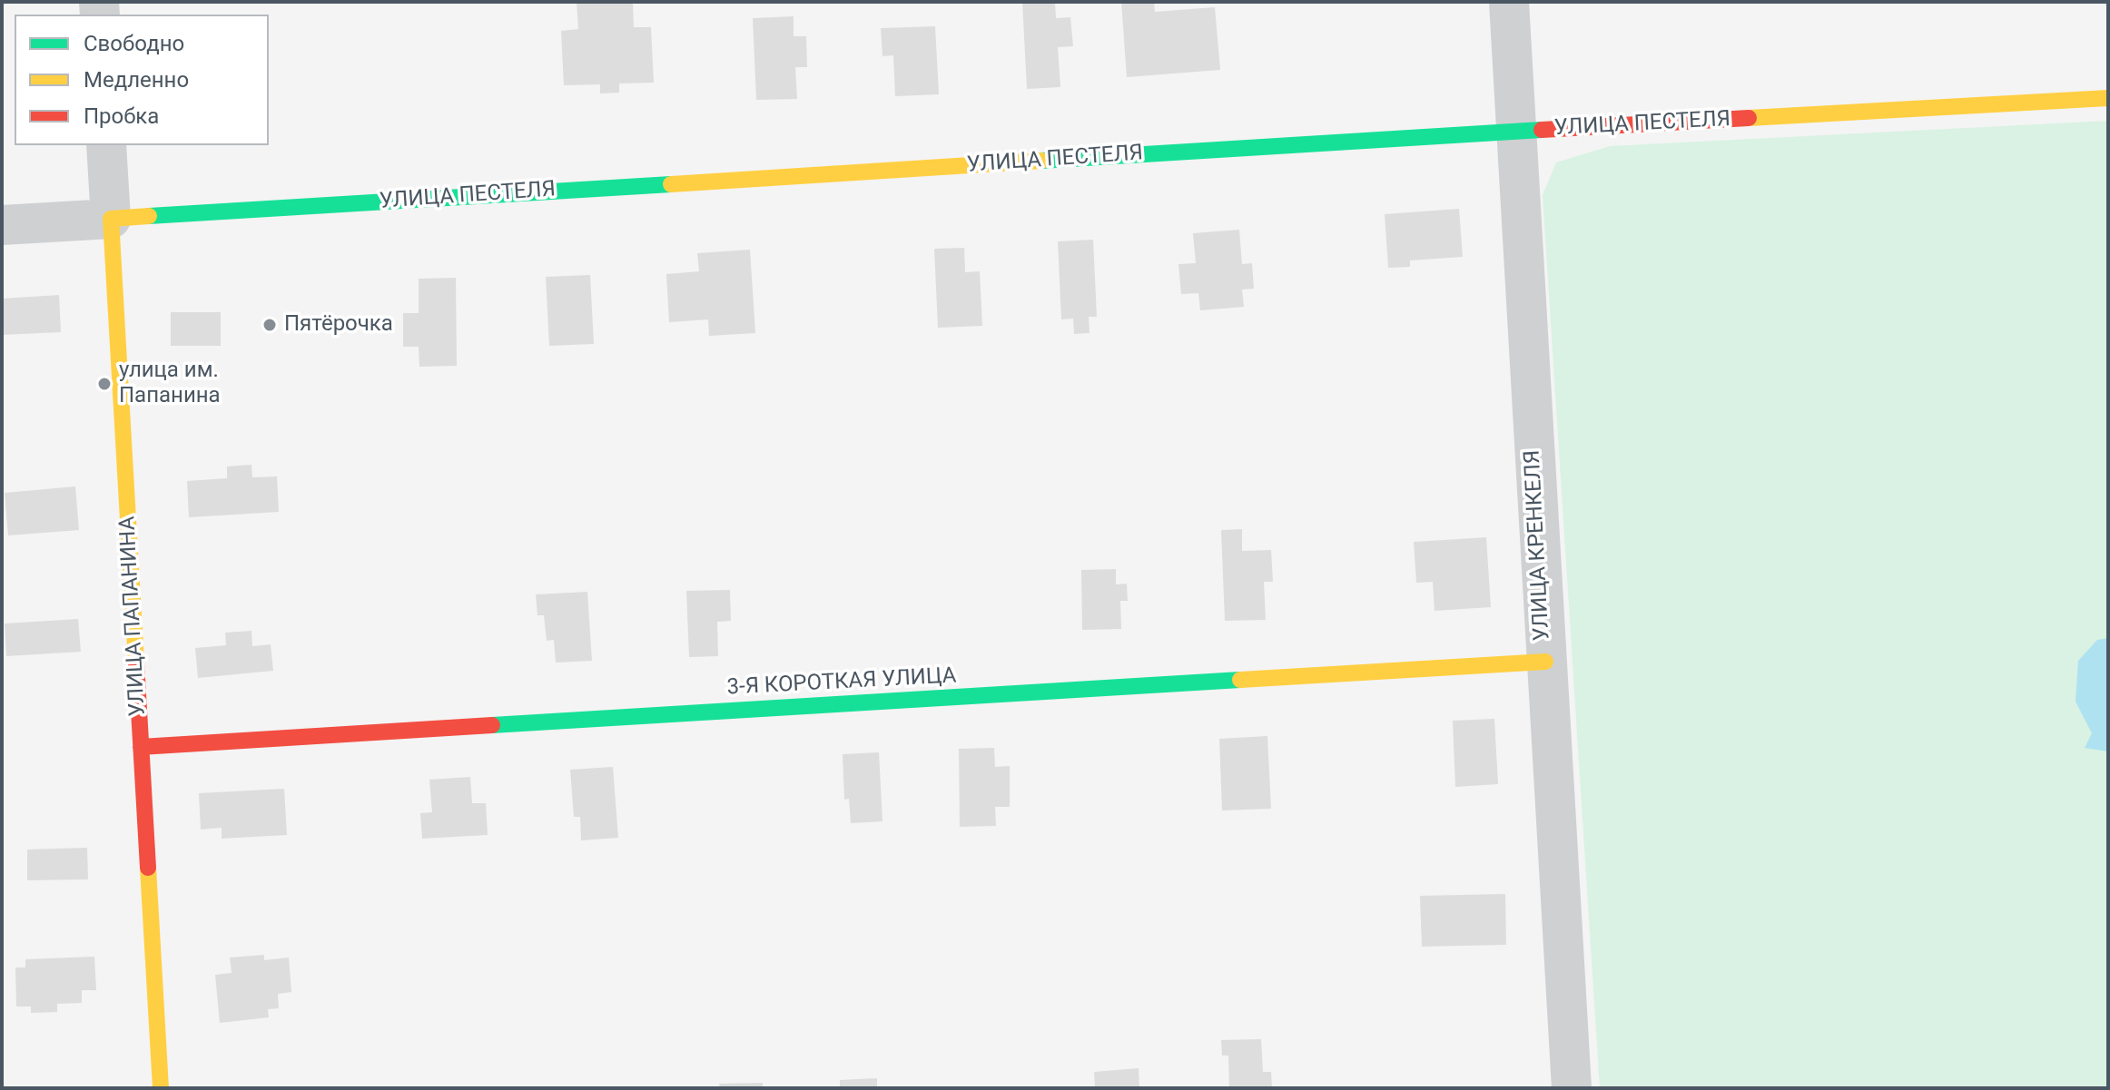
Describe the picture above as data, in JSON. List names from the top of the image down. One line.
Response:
{"streets":{"street":["УЛИЦА ПЕСТЕЛЯ","УЛИЦА КРЕНКЕЛЯ","УЛИЦА ПАПАНИНА","3-Я КОРОТКАЯ УЛИЦА"]},"crossings":[["УЛИЦА ПЕСТЕЛЯ","УЛИЦА КРЕНКЕЛЯ"],["УЛИЦА ПЕСТЕЛЯ","УЛИЦА ПАПАНИНА"],["УЛИЦА КРЕНКЕЛЯ","3-Я КОРОТКАЯ УЛИЦА"],["УЛИЦА ПАПАНИНА","3-Я КОРОТКАЯ УЛИЦА"]],"places":["Пятёрочка","улица им. Папанина"],"legend":["Свободно","Медленно","Пробка"]}
